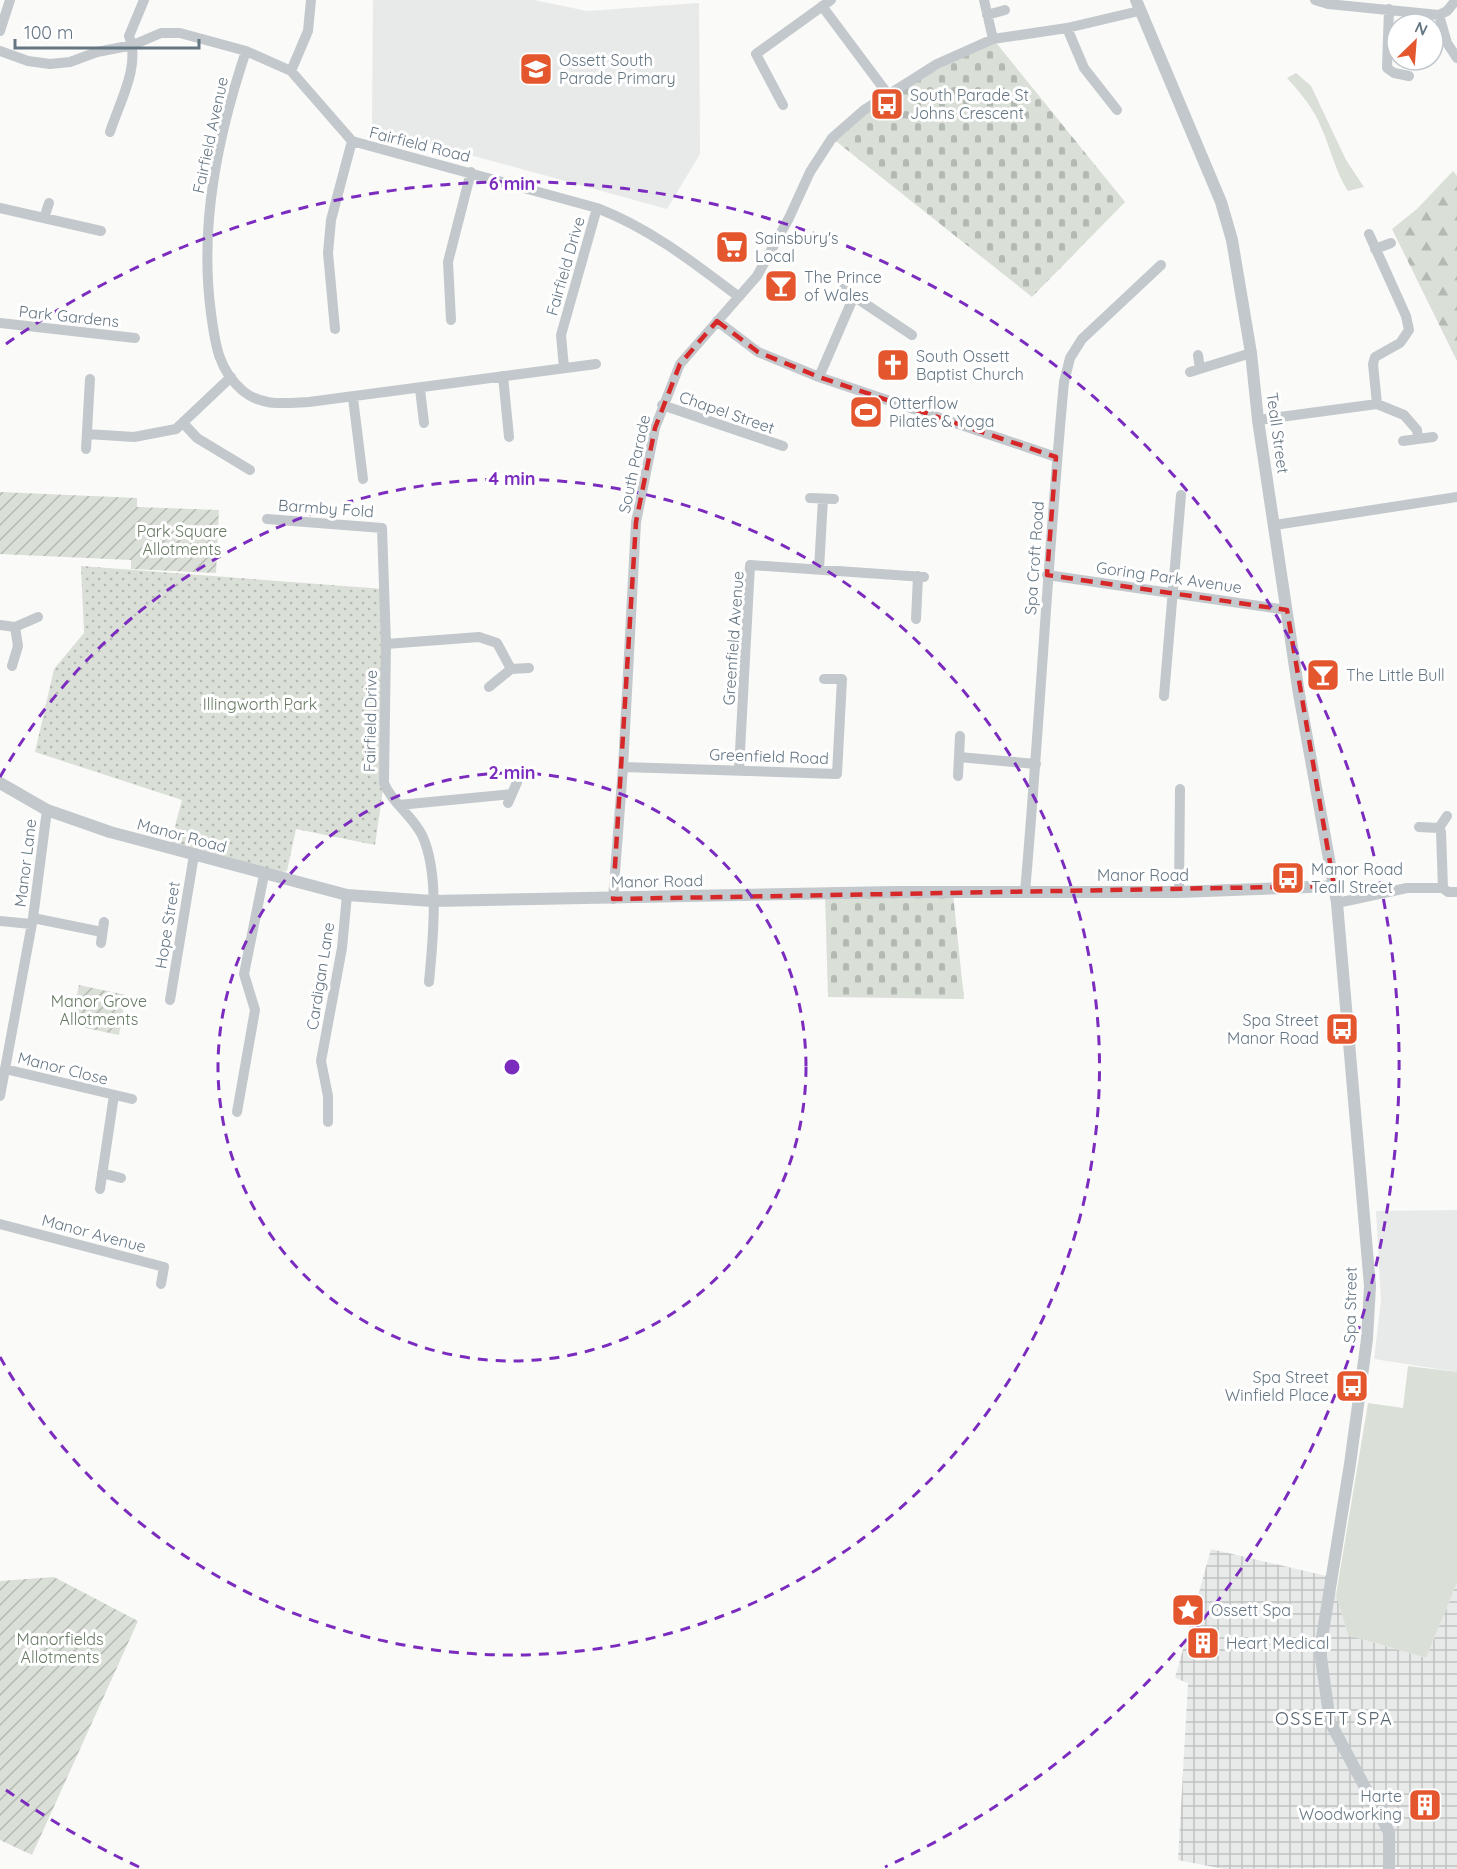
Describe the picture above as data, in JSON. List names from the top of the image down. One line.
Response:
{"streets":{"street":["Fairfield Avenue","Fairfield Road","Fairfield Drive","Park Gardens","Chapel Street","Teall Street","South Parade","Barmby Fold","Spa Croft Road","Goring Park Avenue","Greenfield Avenue","Greenfield Road","Manor Road","Manor Lane","Hope Street","Cardigan Lane","Manor Close","Manor Avenue","Spa Street"]},"crossings":[["Fairfield Avenue","Fairfield Road"],["Fairfield Road","Fairfield Drive"],["Fairfield Road","South Parade"],["Fairfield Drive","Barmby Fold"],["Fairfield Drive","Manor Road"],["Chapel Street","South Parade"],["Teall Street","South Parade"],["Teall Street","Goring Park Avenue"],["Teall Street","Manor Road"],["Teall Street","Spa Street"],["South Parade","Greenfield Road"],["South Parade","Manor Road"],["Spa Croft Road","Goring Park Avenue"],["Spa Croft Road","Manor Road"],["Greenfield Avenue","Greenfield Road"],["Manor Road","Manor Lane"],["Manor Road","Hope Street"],["Manor Road","Cardigan Lane"],["Manor Road","Spa Street"],["Manor Lane","Manor Close"]],"districts":["OSSETT SPA"],"parks":["Park Square Allotments","Illingworth Park","Manor Grove Allotments","Manorfields Allotments"],"places":{"school or university":["Ossett South Parade Primary"],"bus stop":["South Parade St Johns Crescent","Manor Road Teall Street","Spa Street Manor Road","Spa Street Winfield Place"],"supermarket":["Sainsbury's Local"],"bar":["The Prince of Wales","The Little Bull"],"church":["South Ossett Baptist Church"],"sports":["Otterflow Pilates & Yoga"],"place":["Ossett Spa"],"building":["Heart Medical","Harte Woodworking"]},"scale_bar":"100 m","north":"top right","rings":["6 min","4 min","2 min"]}
